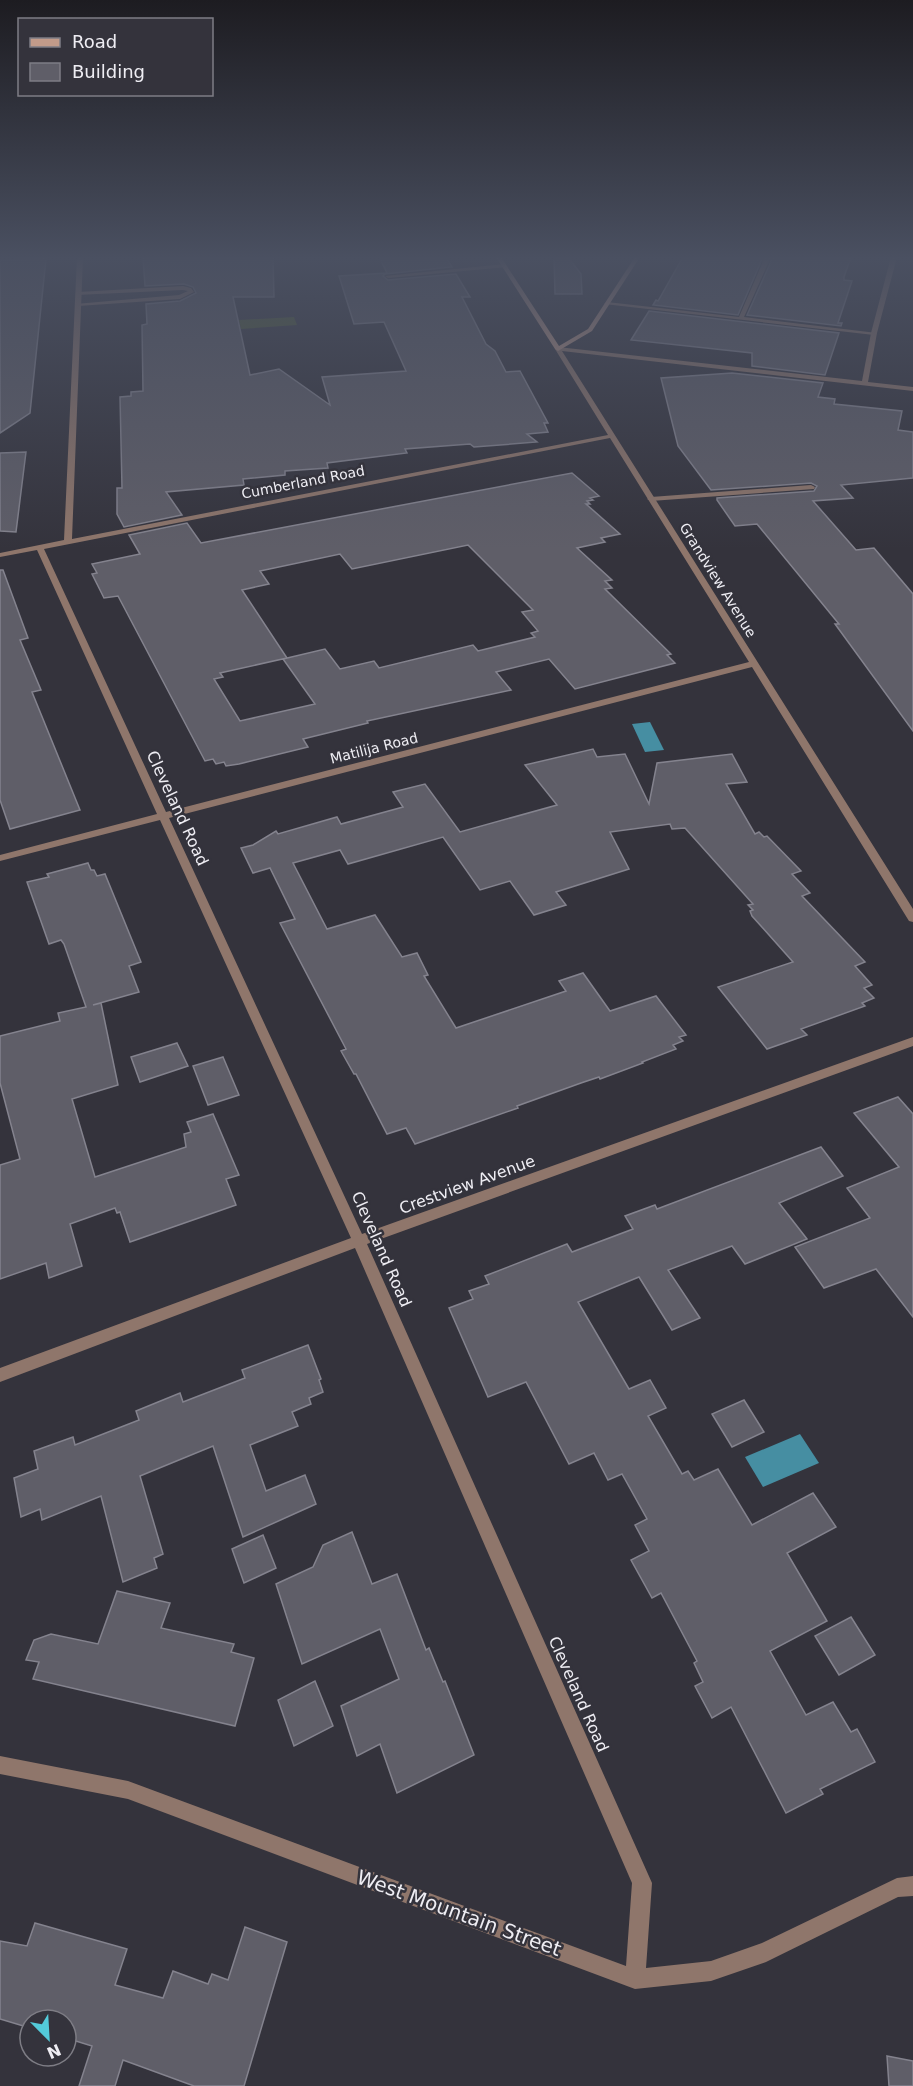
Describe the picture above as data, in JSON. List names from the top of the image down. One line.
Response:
{"streets":{"street":["Cumberland Road","Grandview Avenue","Matilija Road","Cleveland Road","Crestview Avenue","West Mountain Street"]},"crossings":[["Cumberland Road","Grandview Avenue"],["Cumberland Road","Cleveland Road"],["Grandview Avenue","Matilija Road"],["Matilija Road","Cleveland Road"],["Cleveland Road","Crestview Avenue"],["Cleveland Road","West Mountain Street"]],"legend":["Road","Building"],"north":"bottom right"}
